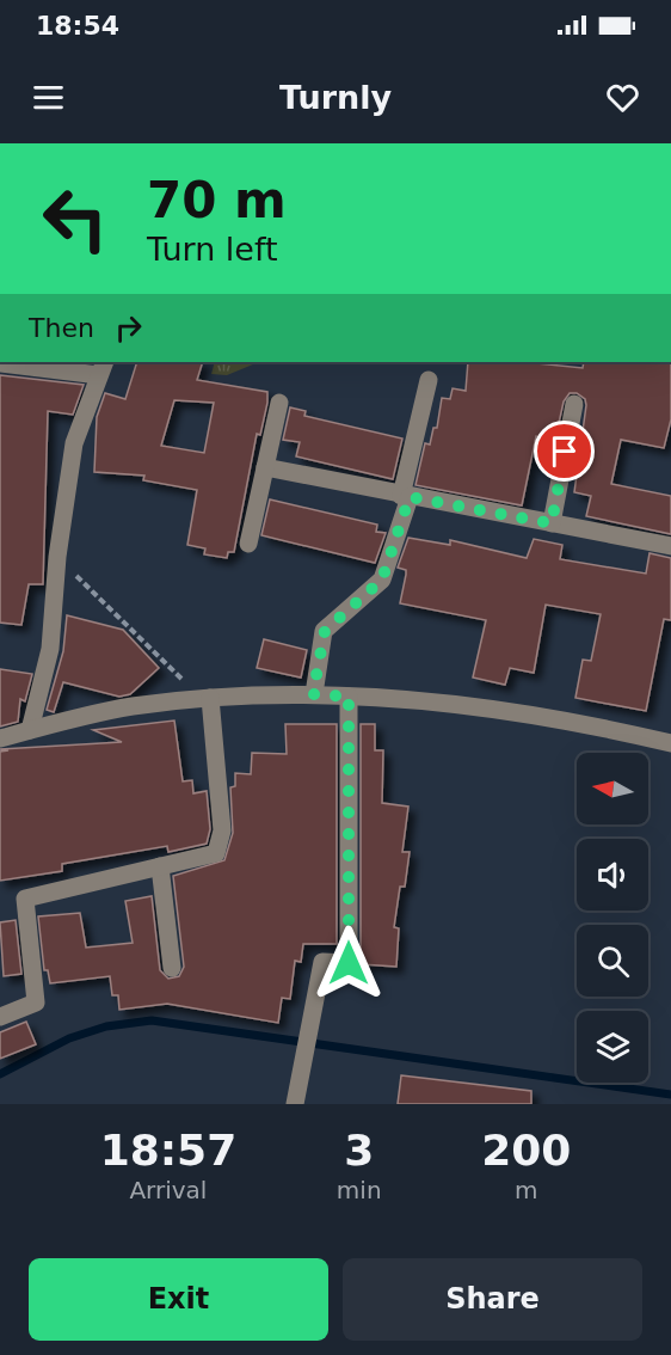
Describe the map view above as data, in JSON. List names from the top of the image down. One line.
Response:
{"north":"left","page":{"status":"18:54","header":"Turnly","turn":["70 m","Turn left"],"then":"Then","eta":["18:57","Arrival","3","min","200","m"],"buttons":["Exit","Share"]}}
